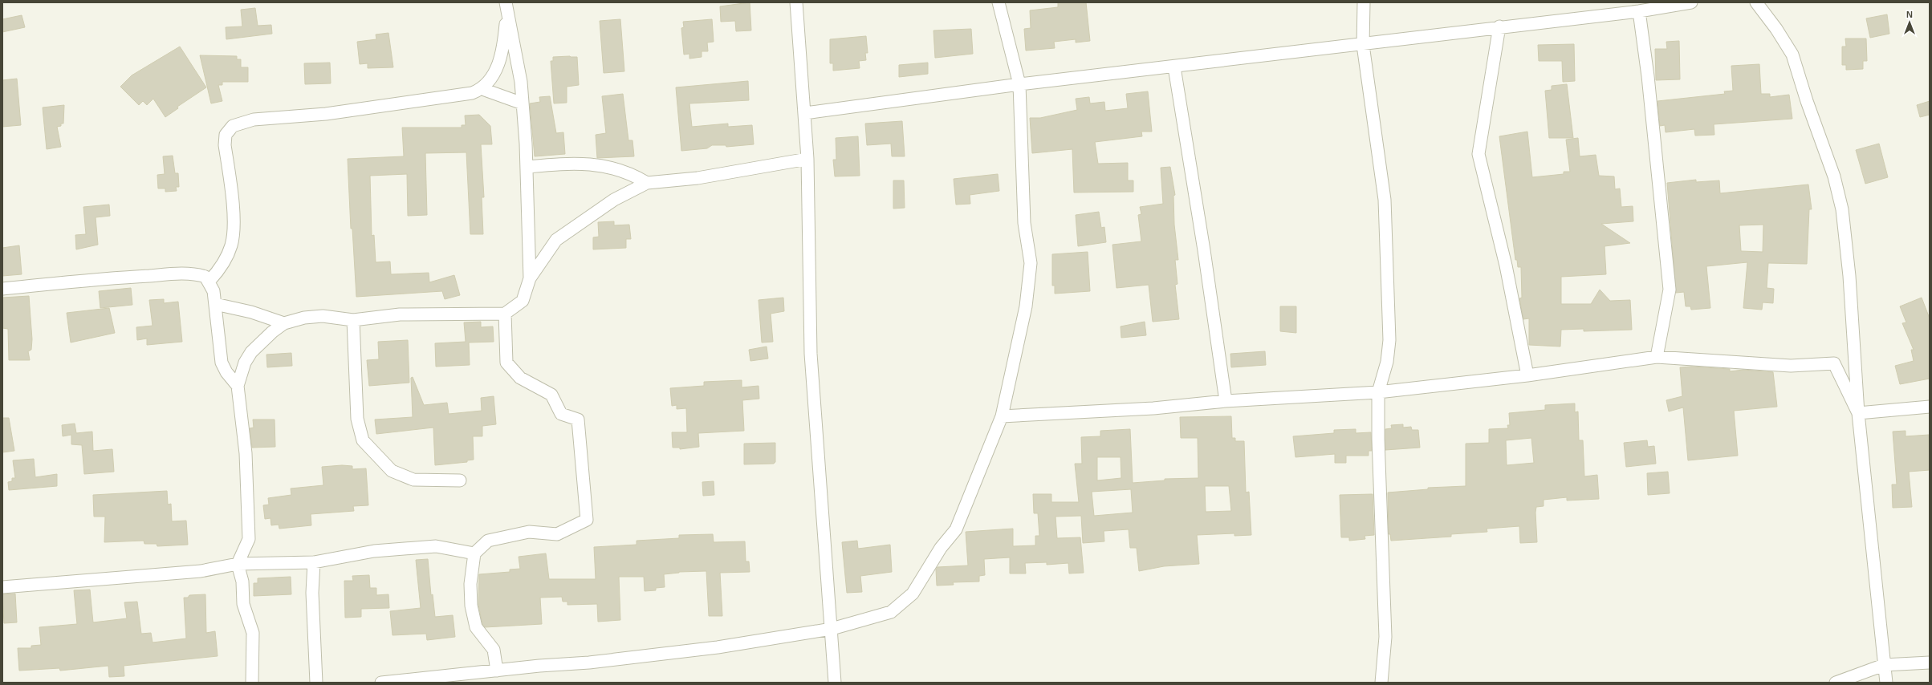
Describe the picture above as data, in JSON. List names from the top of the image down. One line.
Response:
{"north":"top"}
